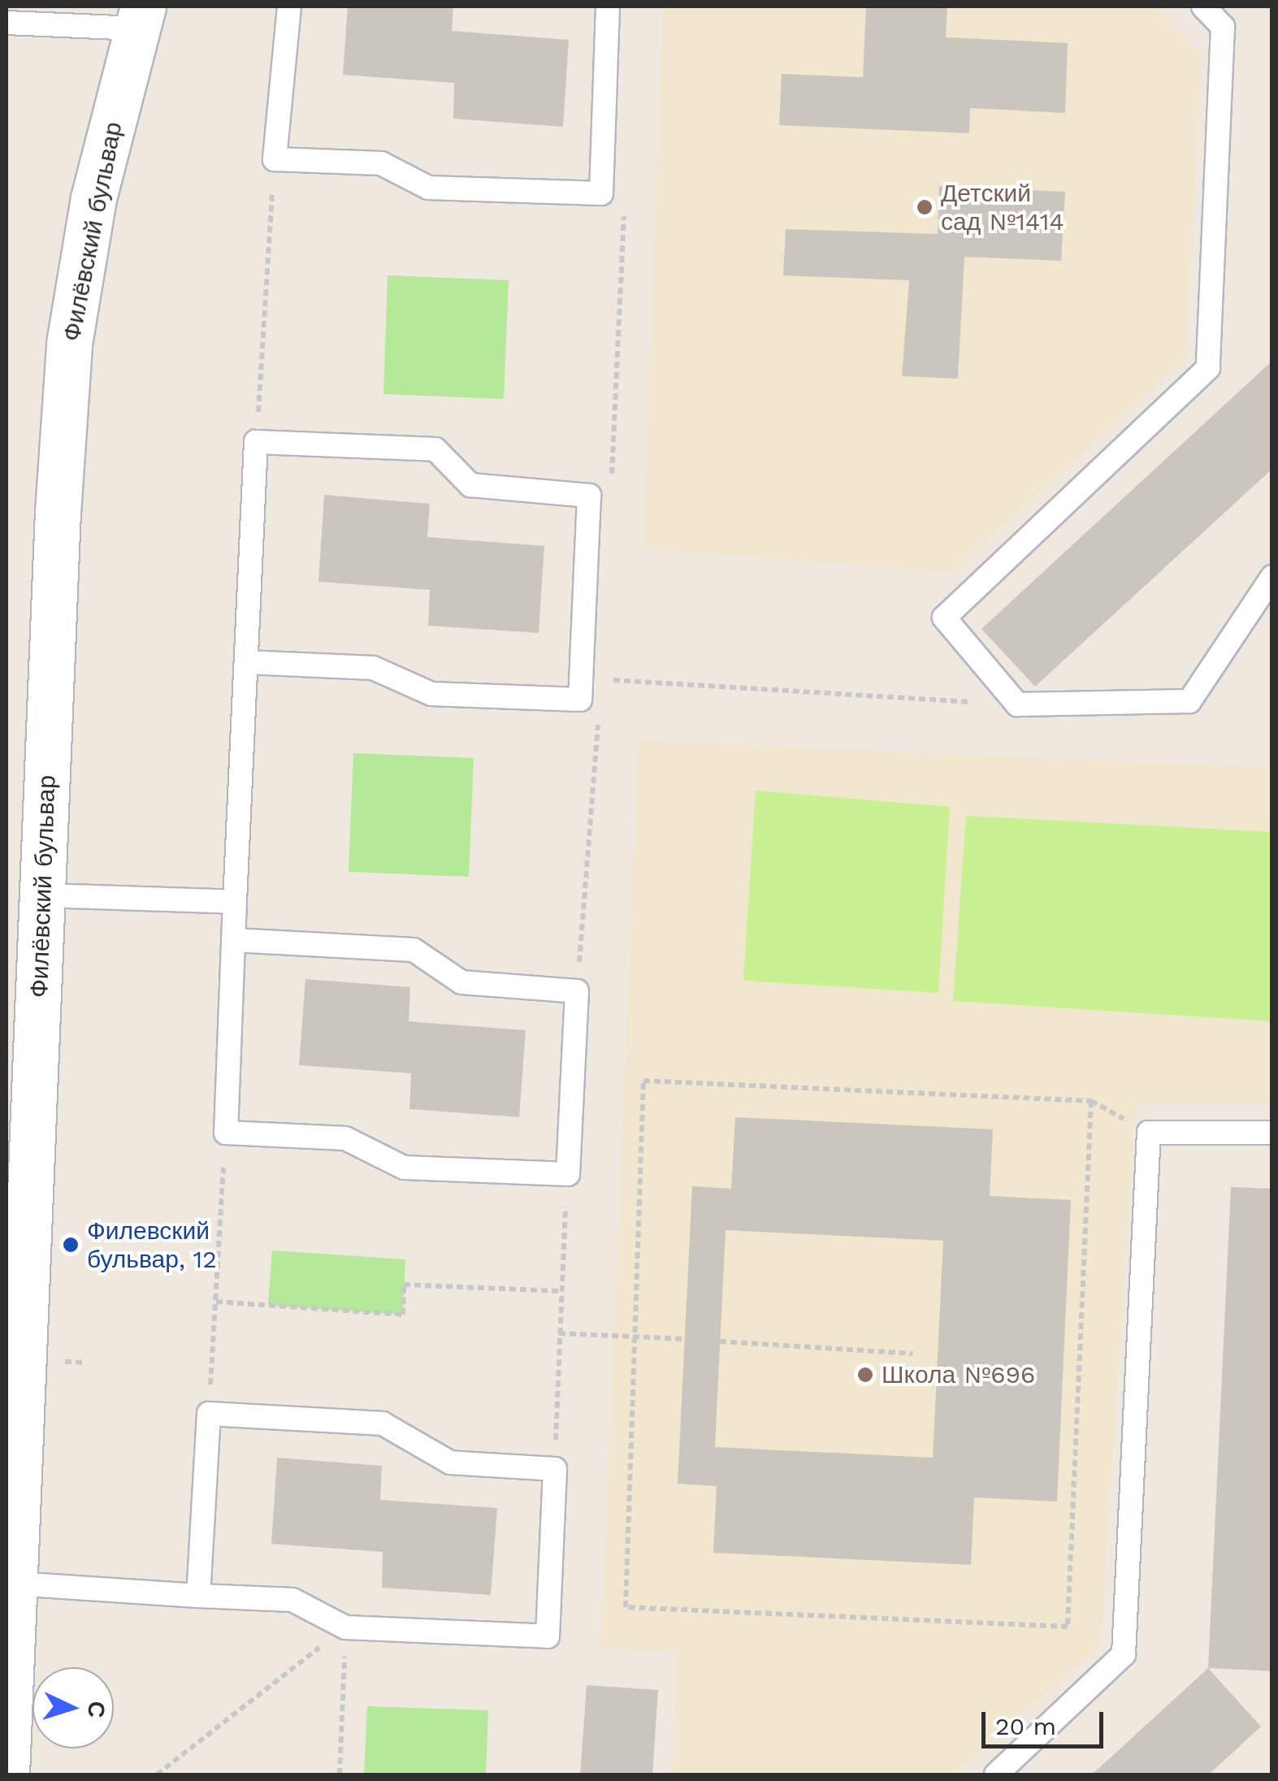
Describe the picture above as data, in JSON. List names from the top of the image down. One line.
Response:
{"streets":{"street":["Филёвский бульвар"]},"places":["Детский сад №1414","Филевский бульвар, 12","Школа №696"],"scale_bar":"20 m","north":"right"}
